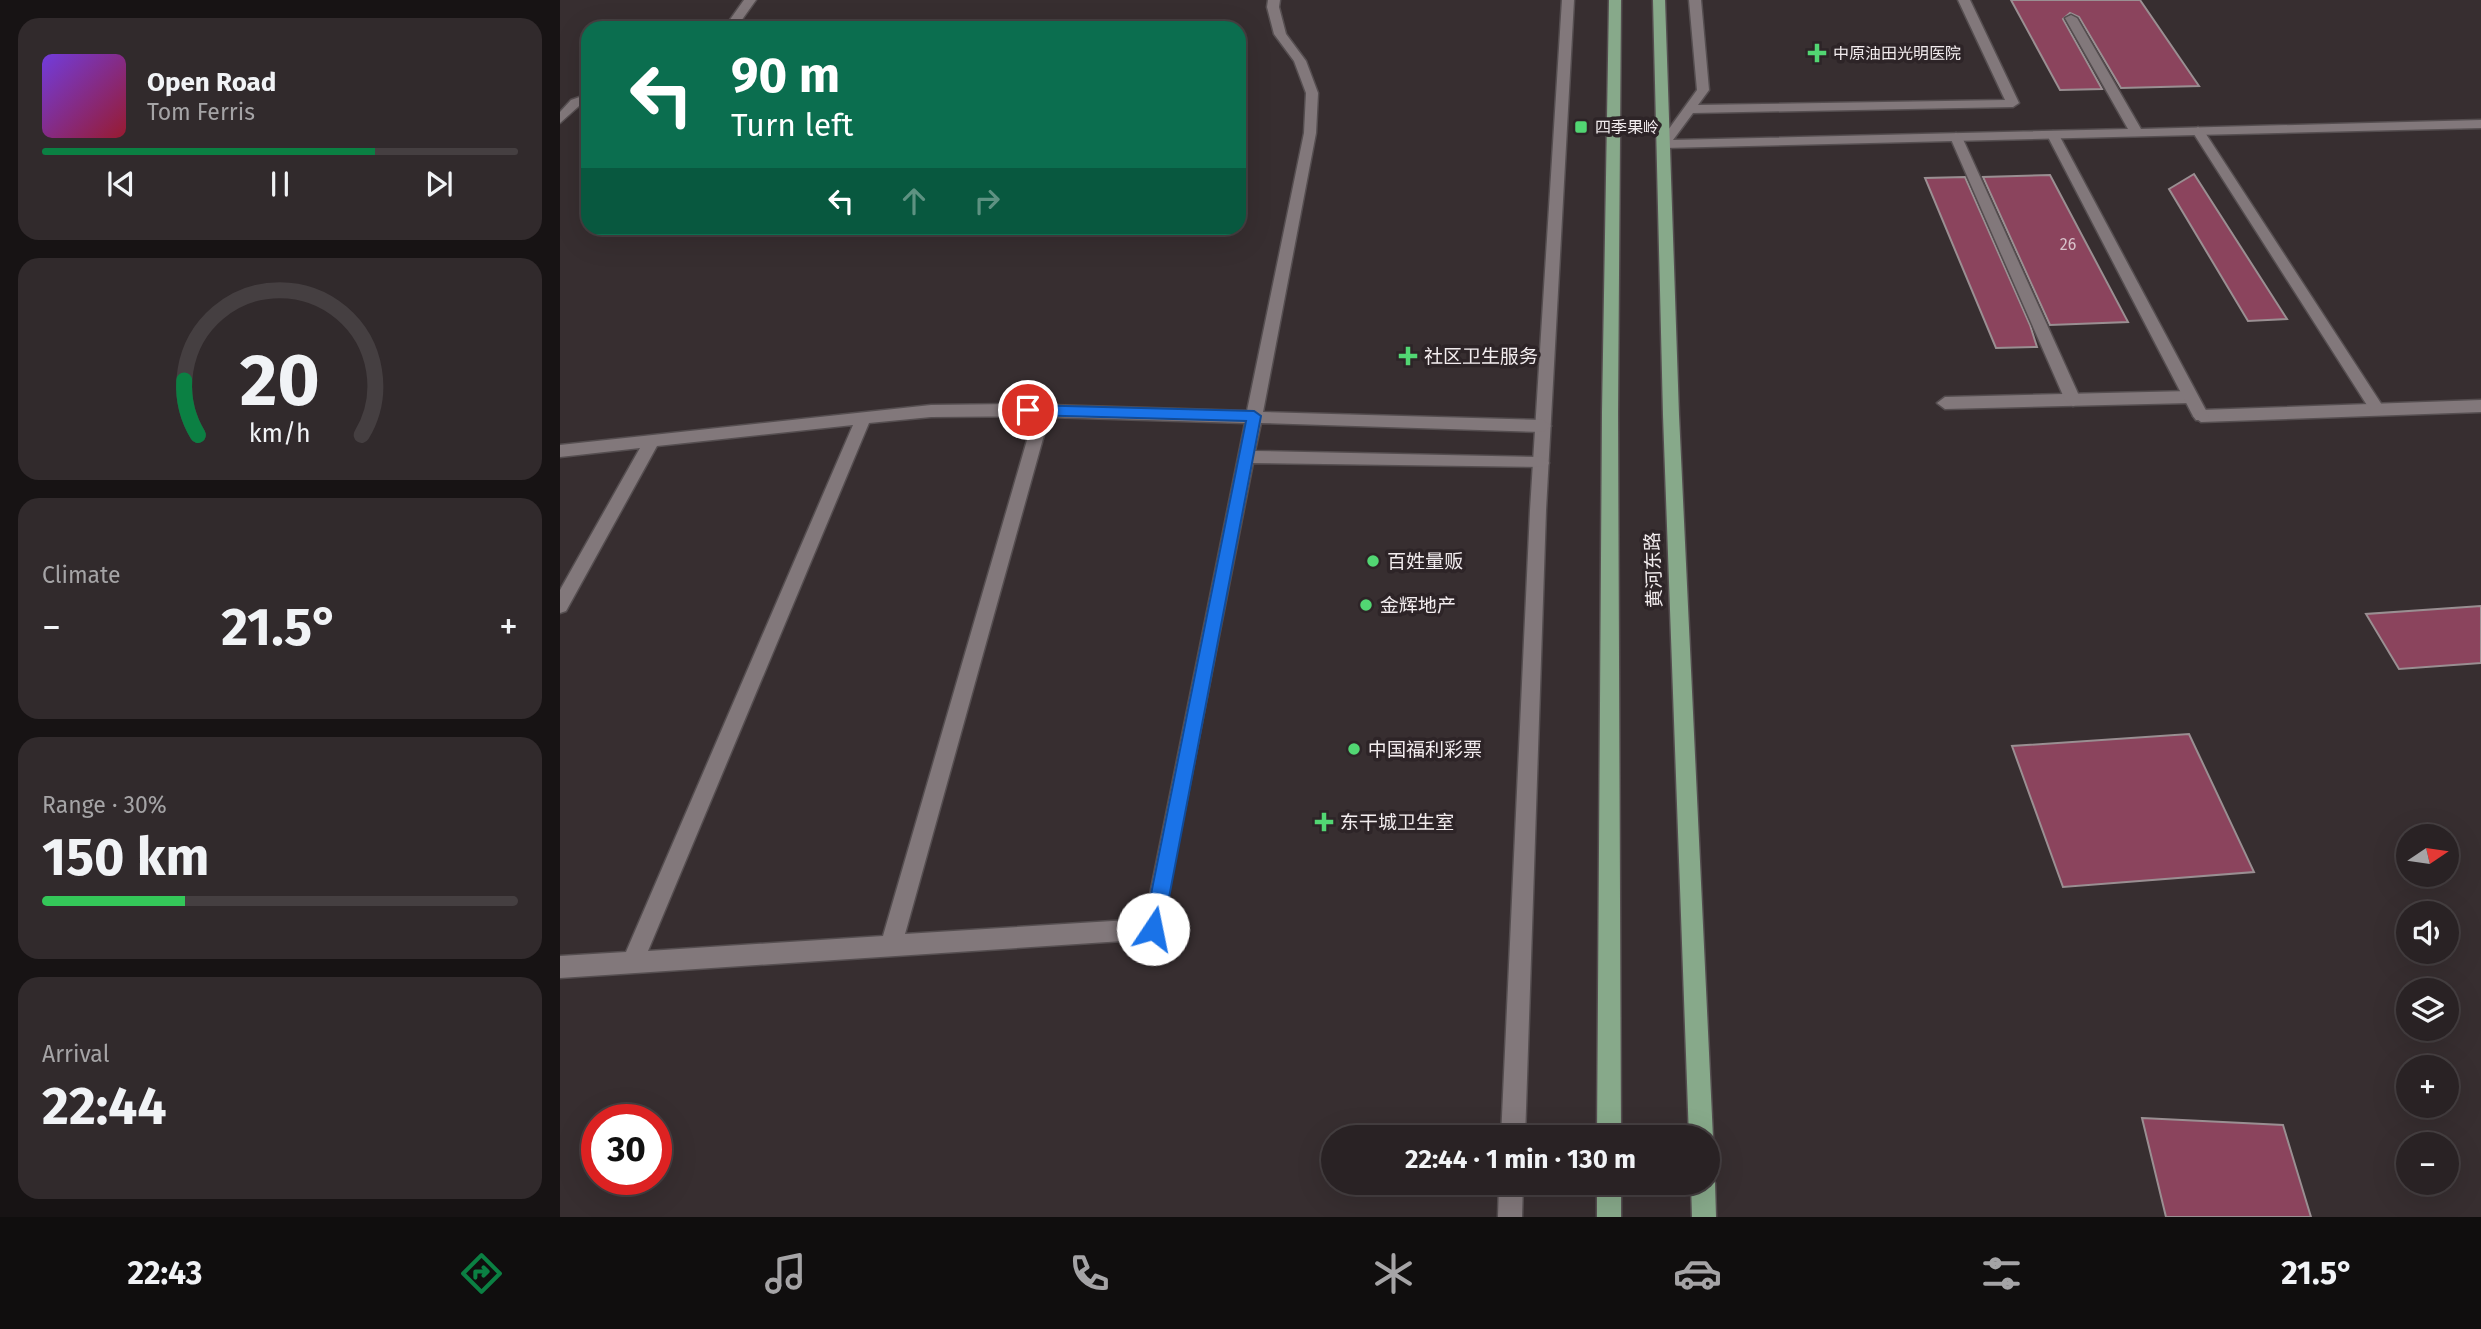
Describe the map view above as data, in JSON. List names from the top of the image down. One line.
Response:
{"streets":{"main road":["黄河东路"]},"places":{"health":["中原油田光明医院","社区卫生服务","东干城卫生室"],"transit":["四季果岭"],"other":["百姓量贩","金辉地产","中国福利彩票"]},"house_numbers":["26"],"north":"right","page":{"turn":["90 m","Turn left"],"song":["Open Road","Tom Ferris"],"tile":["Climate",["Range · 30%","150 km"],["Arrival","22:44"]],"heat":["−","21.5°","+"],"map_buttons":["+","−"],"limit":"30","trip":"22:44 · 1 min · 130 m","tabs":["22:43","21.5°"],"gauge":["20","km/h"]}}
